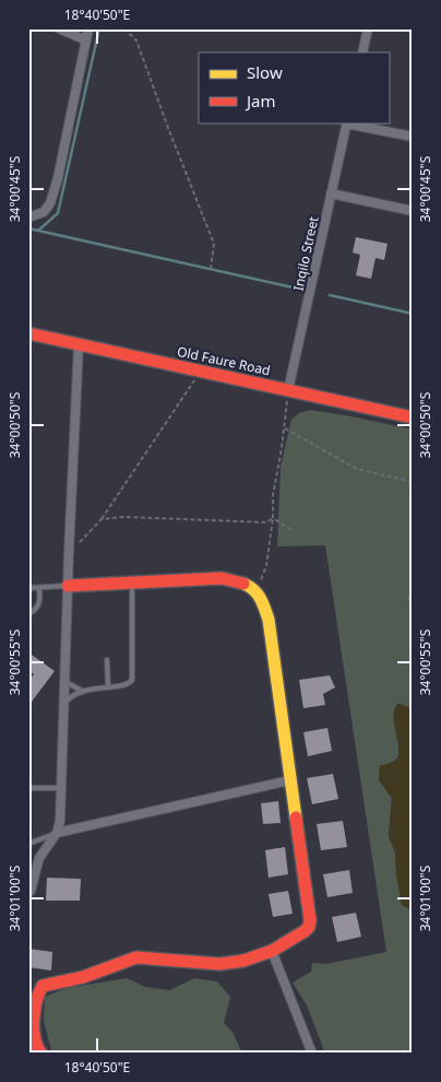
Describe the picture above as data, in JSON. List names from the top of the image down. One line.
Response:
{"streets":{"street":["Inqilo Street","Old Faure Road"]},"crossings":[["Inqilo Street","Old Faure Road"]],"legend":["Slow","Jam"],"coordinates":["18°40'50\"E","34°00'45\"S","34°00'50\"S","34°00'55\"S","34°01'00\"S"]}
